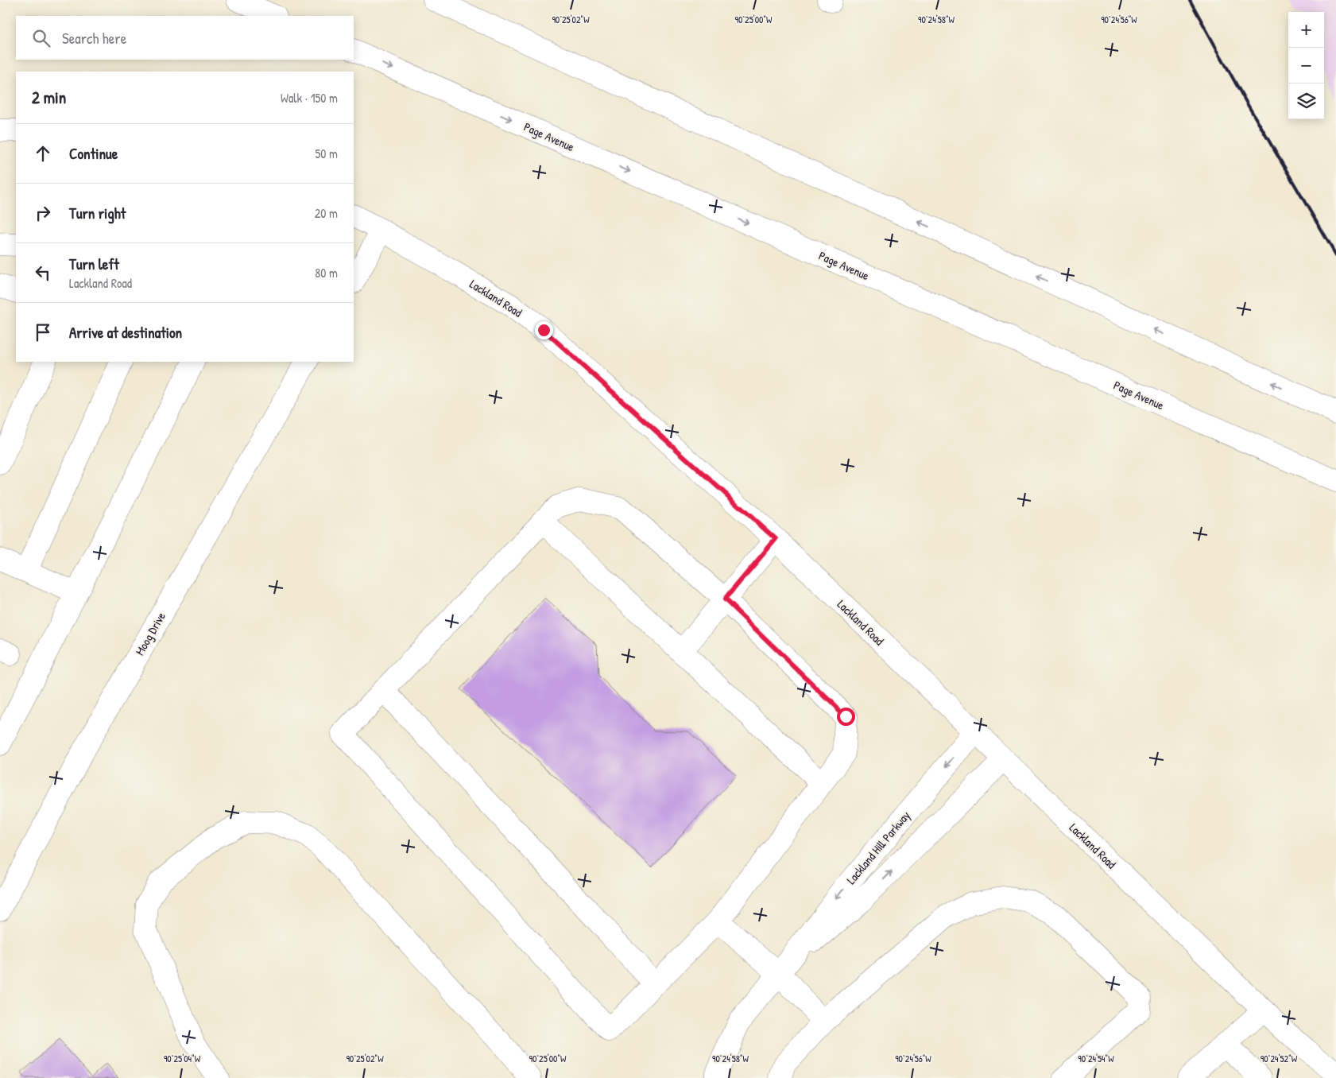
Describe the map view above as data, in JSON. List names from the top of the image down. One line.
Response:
{"streets":{"main road":["Page Avenue","Lackland Road","Moog Drive","Lackland Hill Parkway"]},"crossings":[["Lackland Road","Lackland Hill Parkway"]],"page":{"map_buttons":["+","−"],"search":"Search here","heading":["2 min","Walk · 150 m"],"list":[["Continue","50 m"],["Turn right","20 m"],["Turn left","Lackland Road","80 m"],"Arrive at destination"]},"coordinates":["90°24'56\"W","90°25'02\"W","90°25'00\"W","90°24'58\"W","90°25'04\"W","90°24'54\"W","90°24'52\"W"]}
